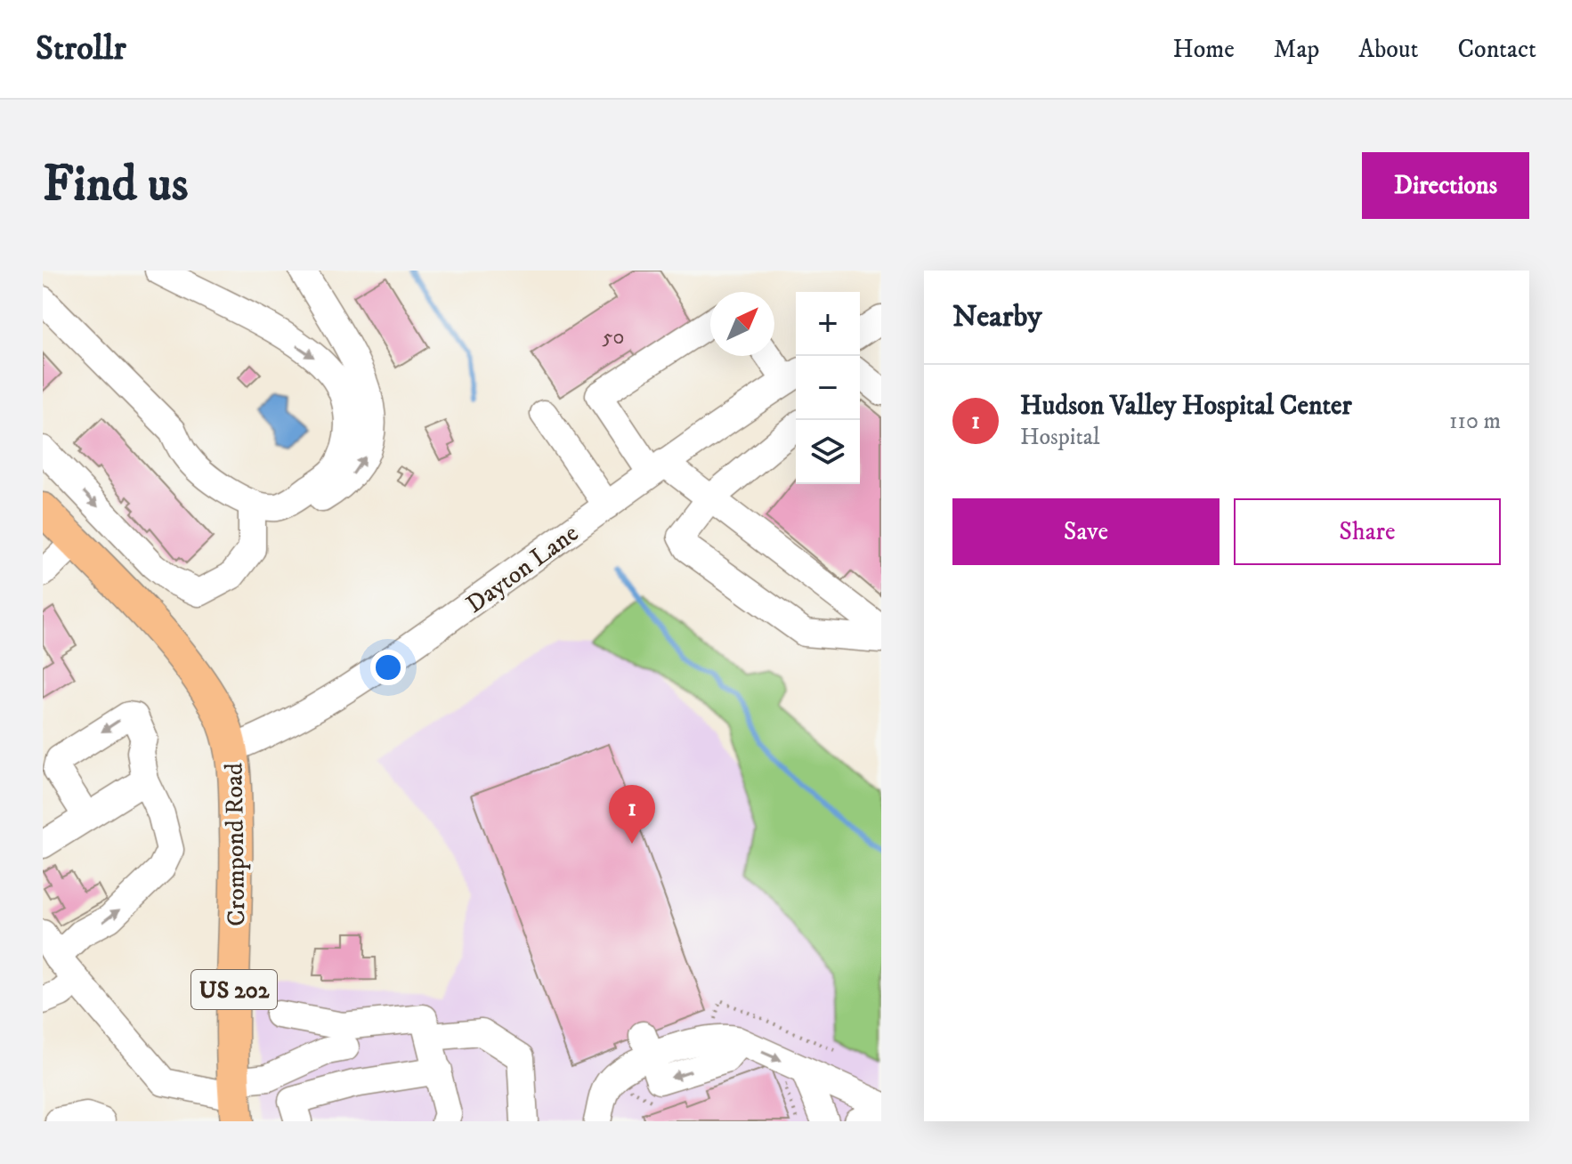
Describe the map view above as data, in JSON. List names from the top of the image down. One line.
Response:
{"streets":{"main road":["Crompond Road","US 202"],"street":["Dayton Lane"]},"crossings":[["Dayton Lane","Crompond Road"]],"house_numbers":["50"],"north":"top right","page":{"header":"Strollr","nav":["Home","Map","About","Contact"],"buttons":["Directions",["Save","Share"]],"title":"Find us","heading":"Nearby","map_buttons":["+","−"],"list":[{"mark":"1","name":"Hudson Valley Hospital Center","note":"Hospital","value":"110 m"}],"pins":"1"}}
